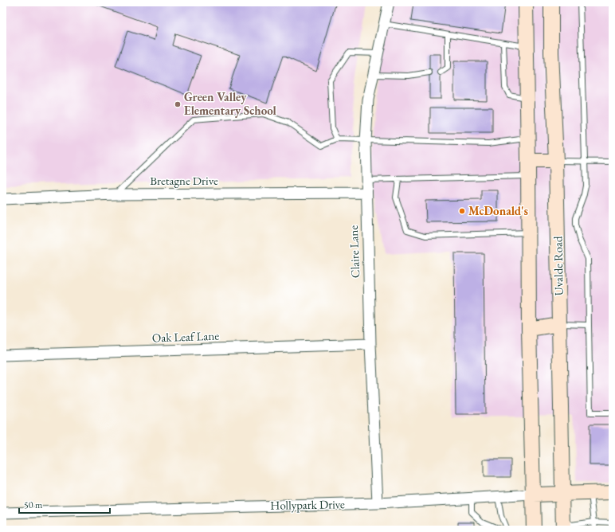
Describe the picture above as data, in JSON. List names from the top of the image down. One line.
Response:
{"streets":{"main road":["Uvalde Road","Hollypark Drive"],"street":["Bretagne Drive","Claire Lane","Oak Leaf Lane"]},"crossings":[["Bretagne Drive","Claire Lane"],["Claire Lane","Oak Leaf Lane"],["Claire Lane","Hollypark Drive"],["Uvalde Road","Hollypark Drive"]],"places":["Green Valley Elementary School","McDonald's"],"scale_bar":"50 m"}
